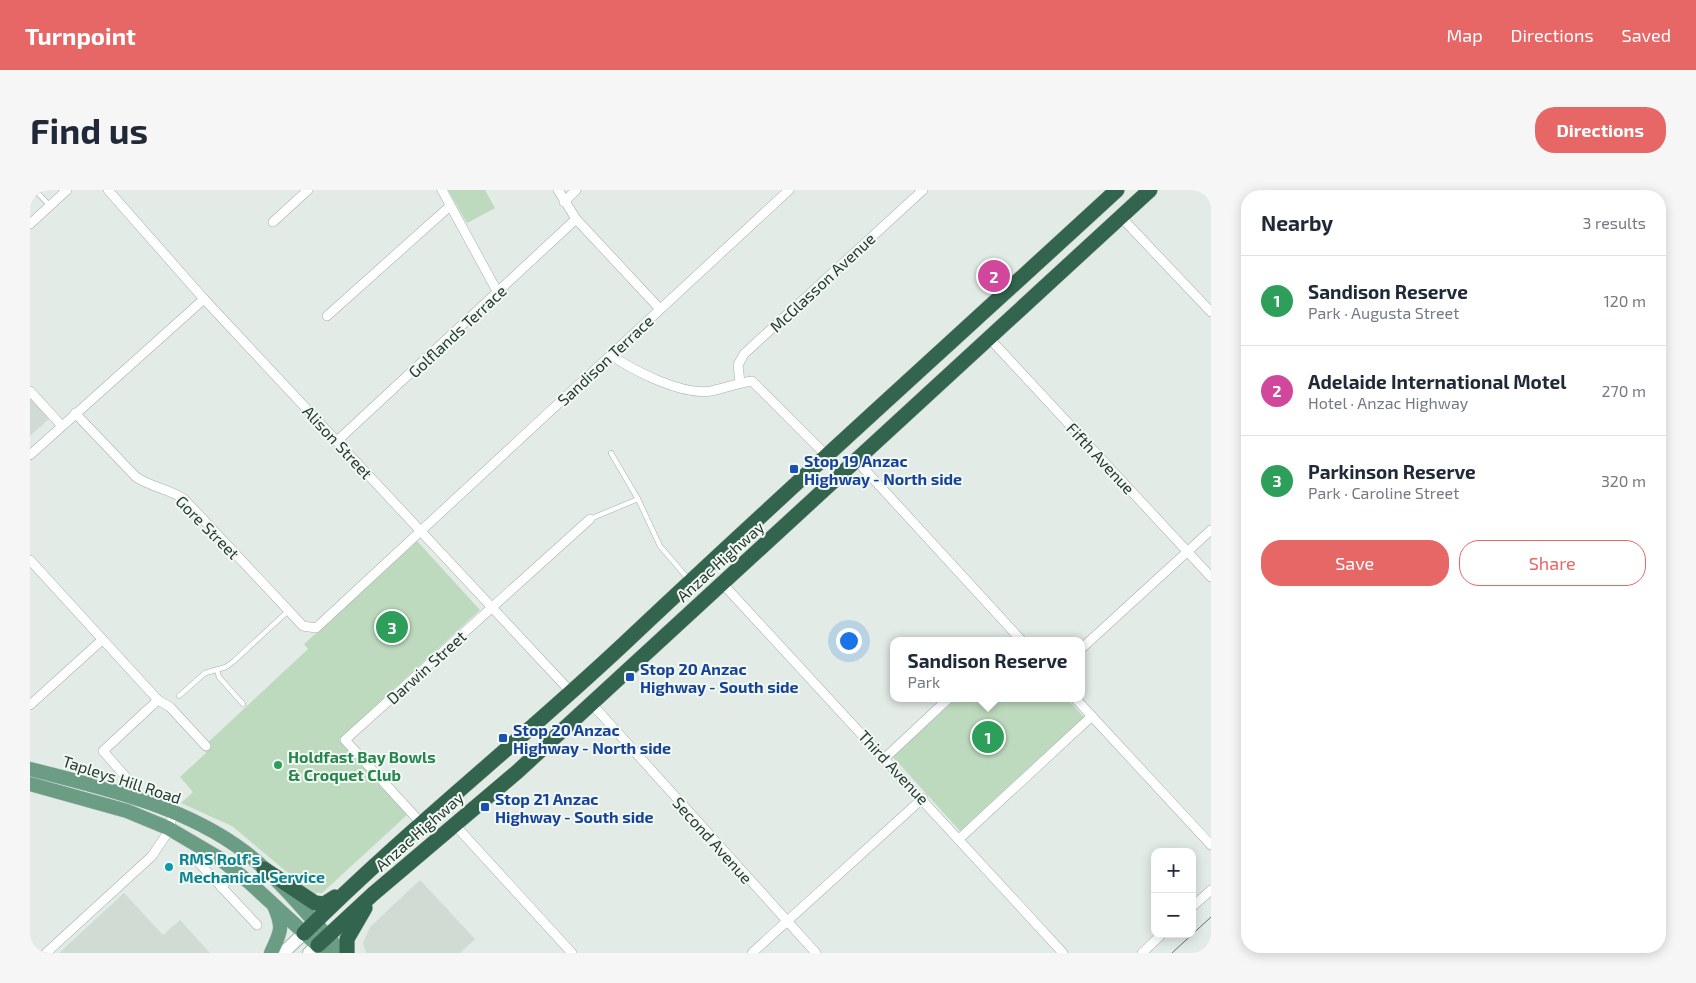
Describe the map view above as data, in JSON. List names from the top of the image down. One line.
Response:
{"streets":{"highway":["Anzac Highway"],"main road":["Tapleys Hill Road"],"street":["McGlasson Avenue","Golflands Terrace","Sandison Terrace","Alison Street","Fifth Avenue","Gore Street","Darwin Street","Third Avenue","Second Avenue"]},"crossings":[["Golflands Terrace","Alison Street"],["Sandison Terrace","Alison Street"],["Sandison Terrace","Gore Street"],["Alison Street","Anzac Highway"],["Alison Street","Darwin Street"],["Fifth Avenue","Anzac Highway"],["Anzac Highway","Darwin Street"],["Anzac Highway","Third Avenue"],["Anzac Highway","Tapleys Hill Road"],["Anzac Highway","Second Avenue"]],"places":{"transit":["Stop 19 Anzac Highway - North side","Stop 20 Anzac Highway - South side","Stop 20 Anzac Highway - North side","Stop 21 Anzac Highway - South side"],"other":["Holdfast Bay Bowls & Croquet Club","RMS Rolf's Mechanical Service"]},"page":{"header":"Turnpoint","nav":["Map","Directions","Saved"],"buttons":["Directions",["Save","Share"]],"title":"Find us","heading":["Nearby","3 results"],"list":[{"mark":"1","name":"Sandison Reserve","note":"Park · Augusta Street","value":"120 m"},{"mark":"2","name":"Adelaide International Motel","note":"Hotel · Anzac Highway","value":"270 m"},{"mark":"3","name":"Parkinson Reserve","note":"Park · Caroline Street","value":"320 m"}],"pins":["2","3","1"],"popup":["Sandison Reserve","Park"],"map_buttons":["+","−"]}}
